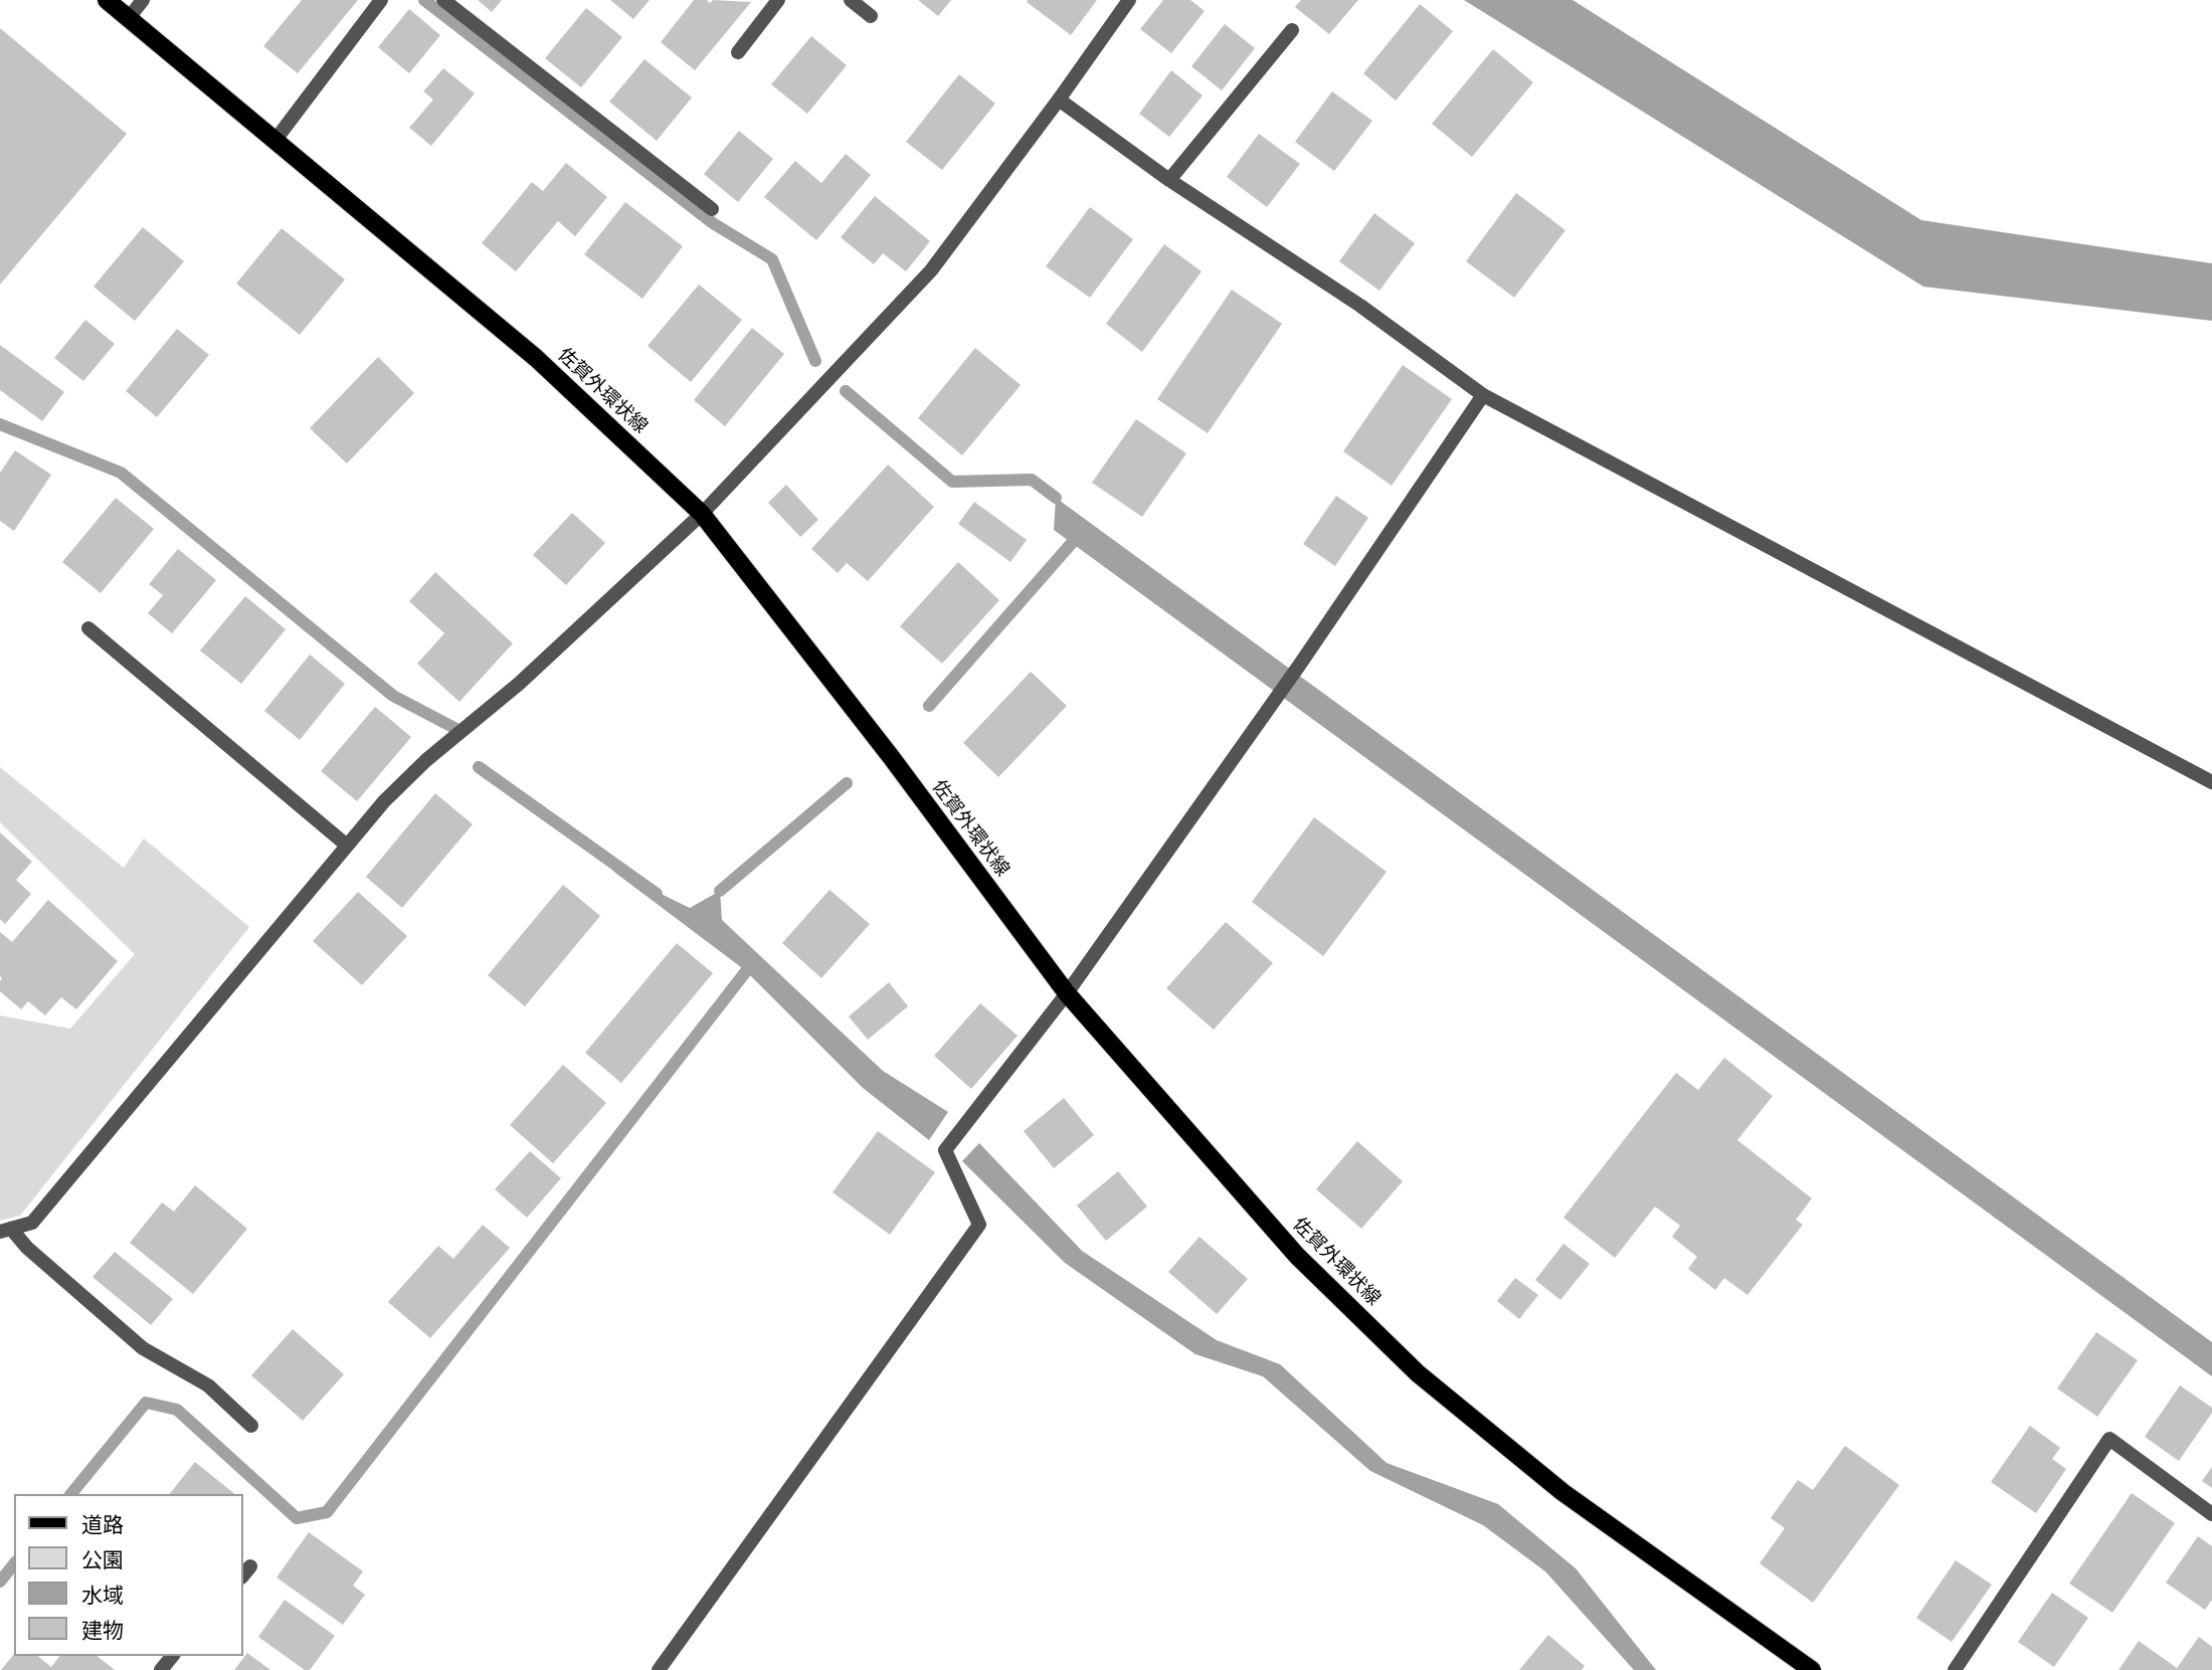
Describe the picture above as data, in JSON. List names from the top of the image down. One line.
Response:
{"streets":{"main road":["佐賀外環状線"]},"legend":["道路","公園","水域","建物"]}
